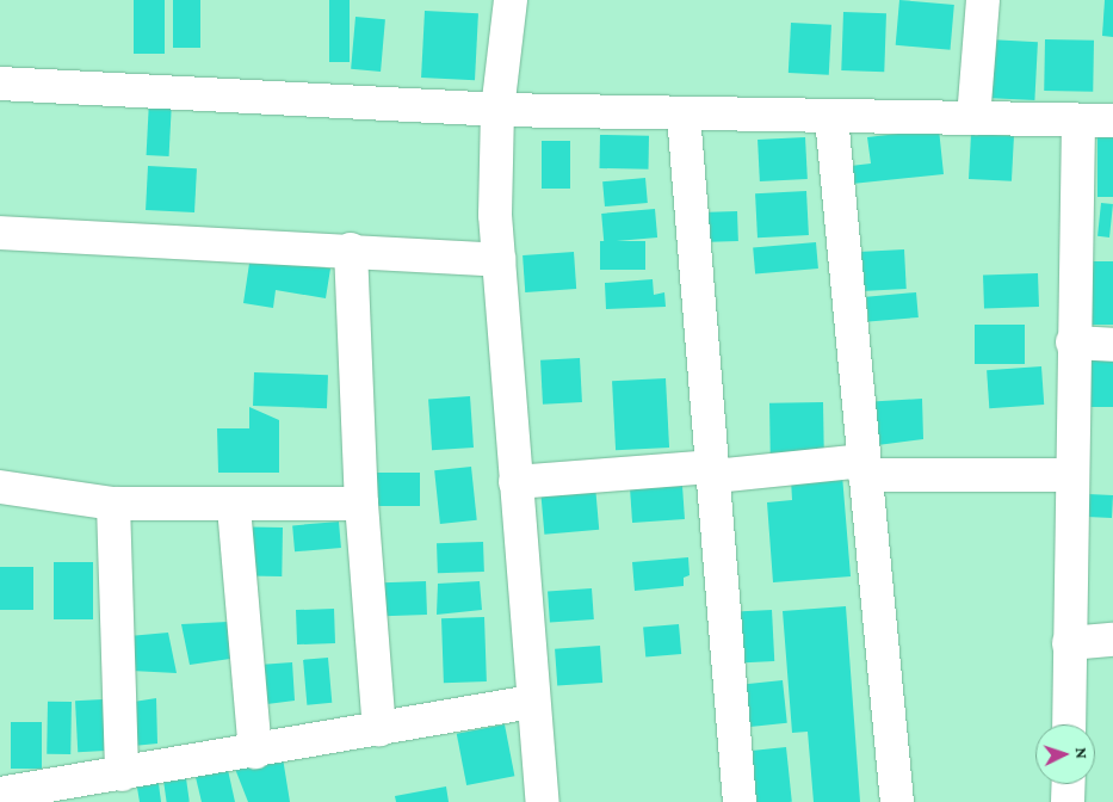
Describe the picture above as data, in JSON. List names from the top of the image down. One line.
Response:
{"north":"right"}
